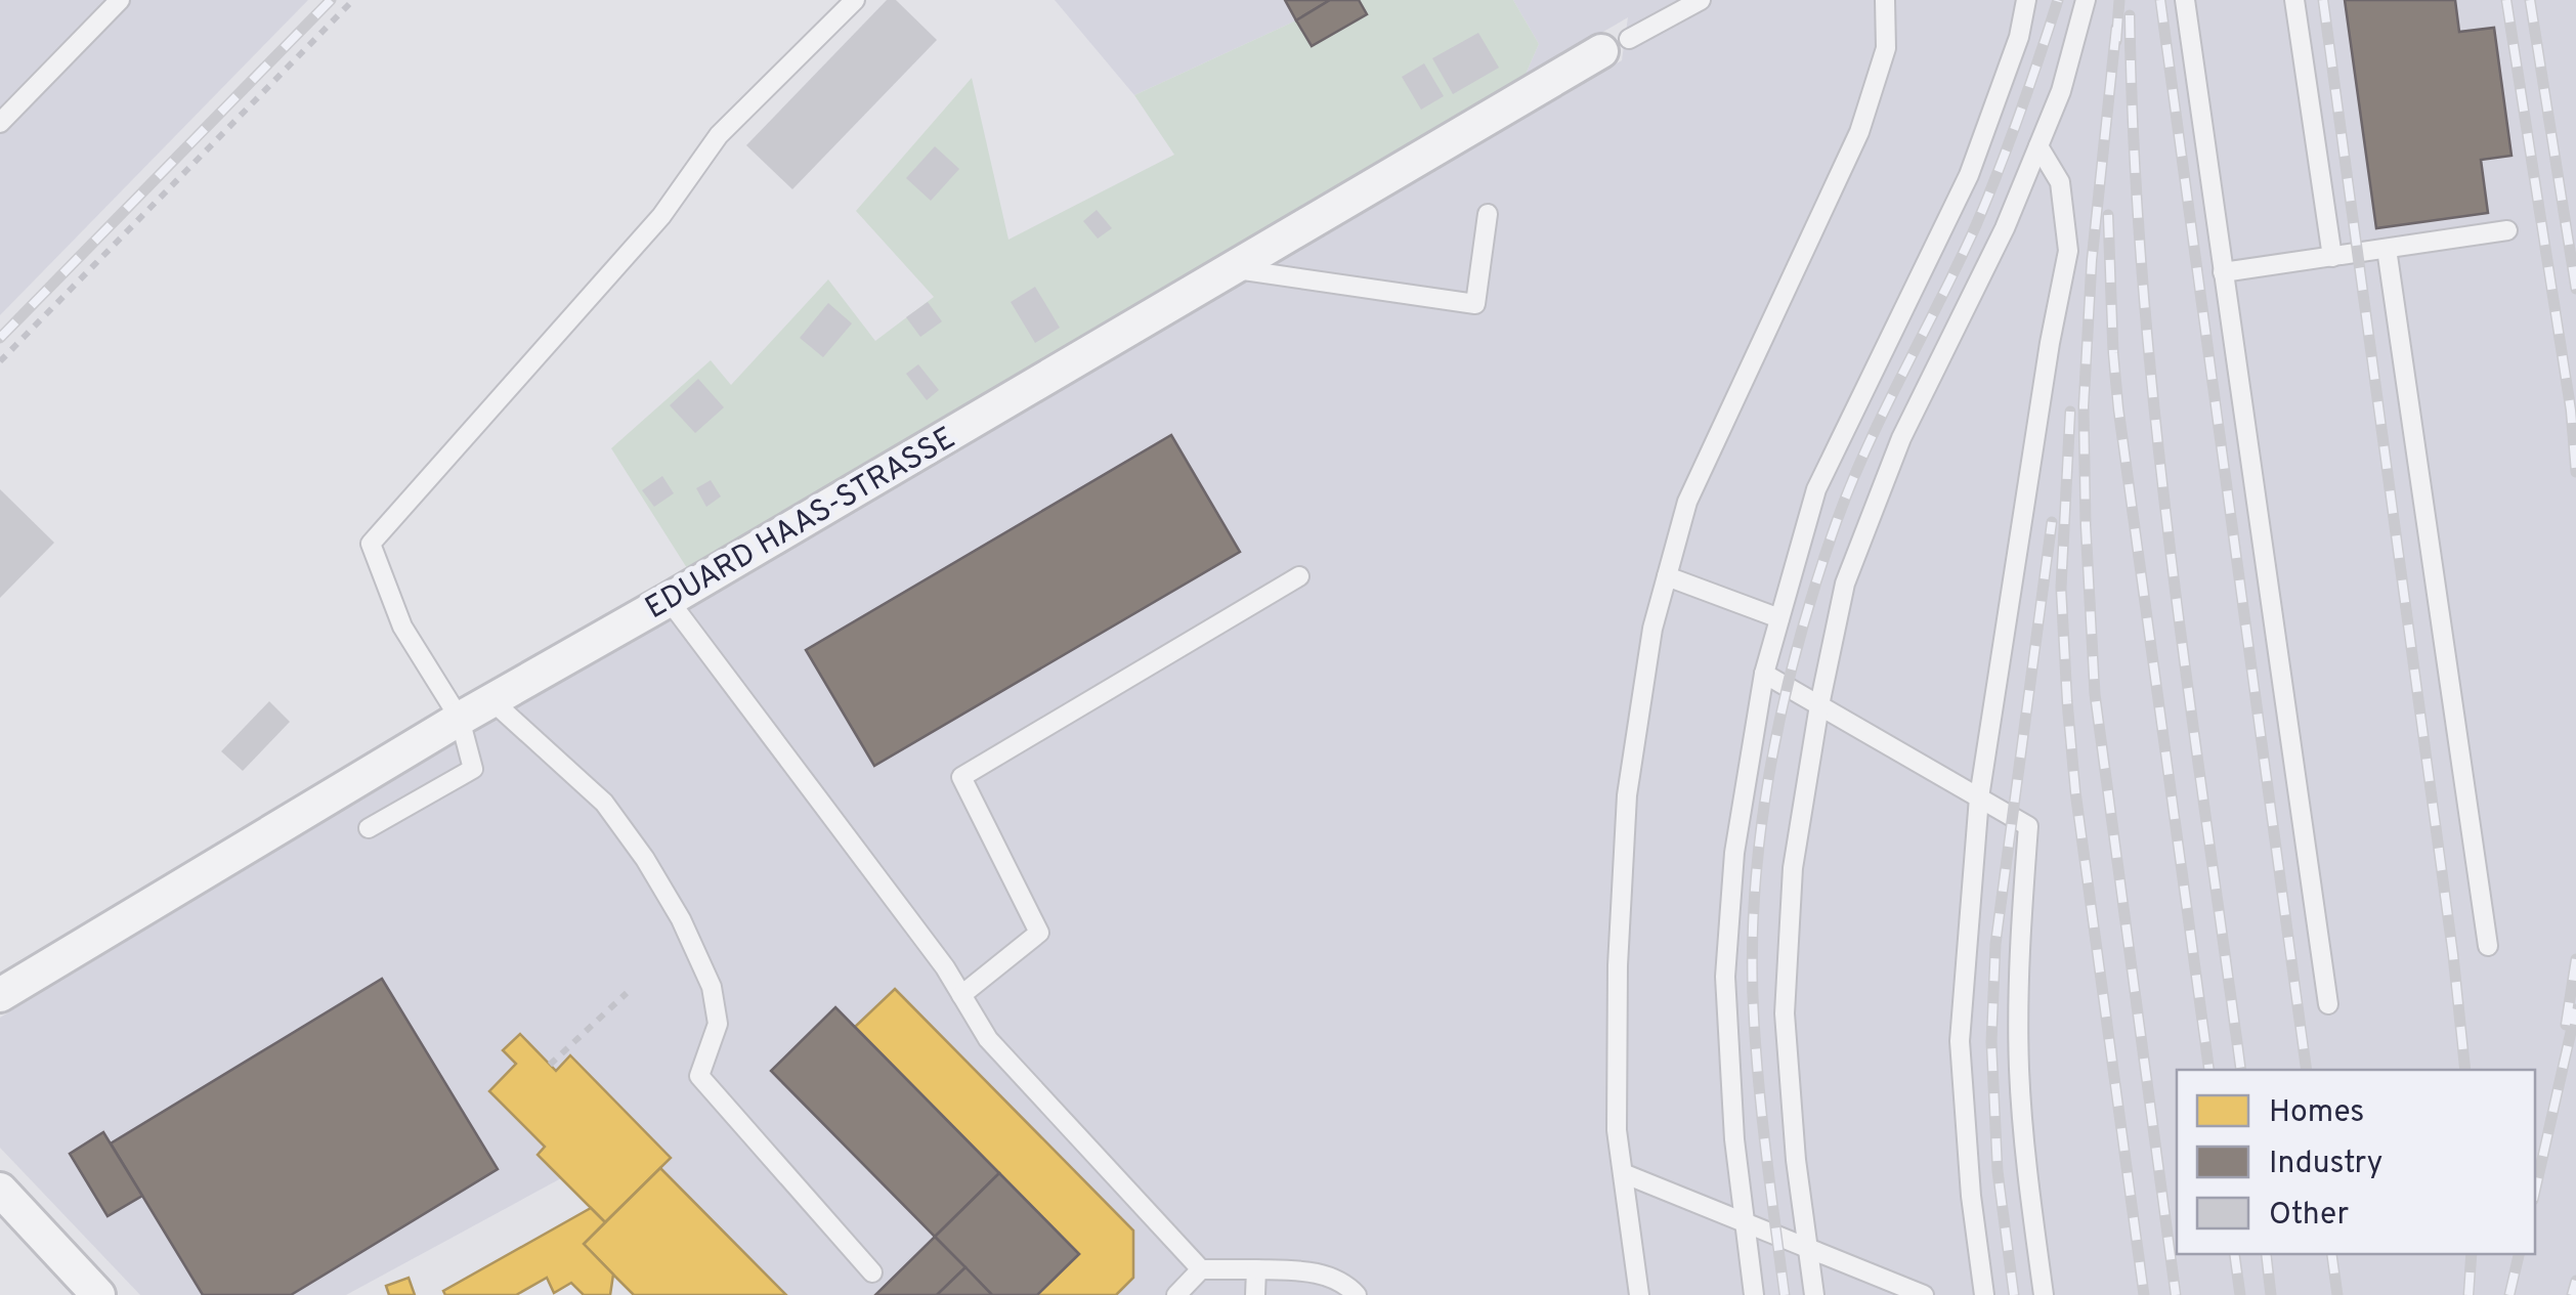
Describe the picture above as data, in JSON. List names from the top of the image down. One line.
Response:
{"streets":{"street":["EDUARD HAAS-STRASSE"]},"legend":["Homes","Industry","Other"]}
